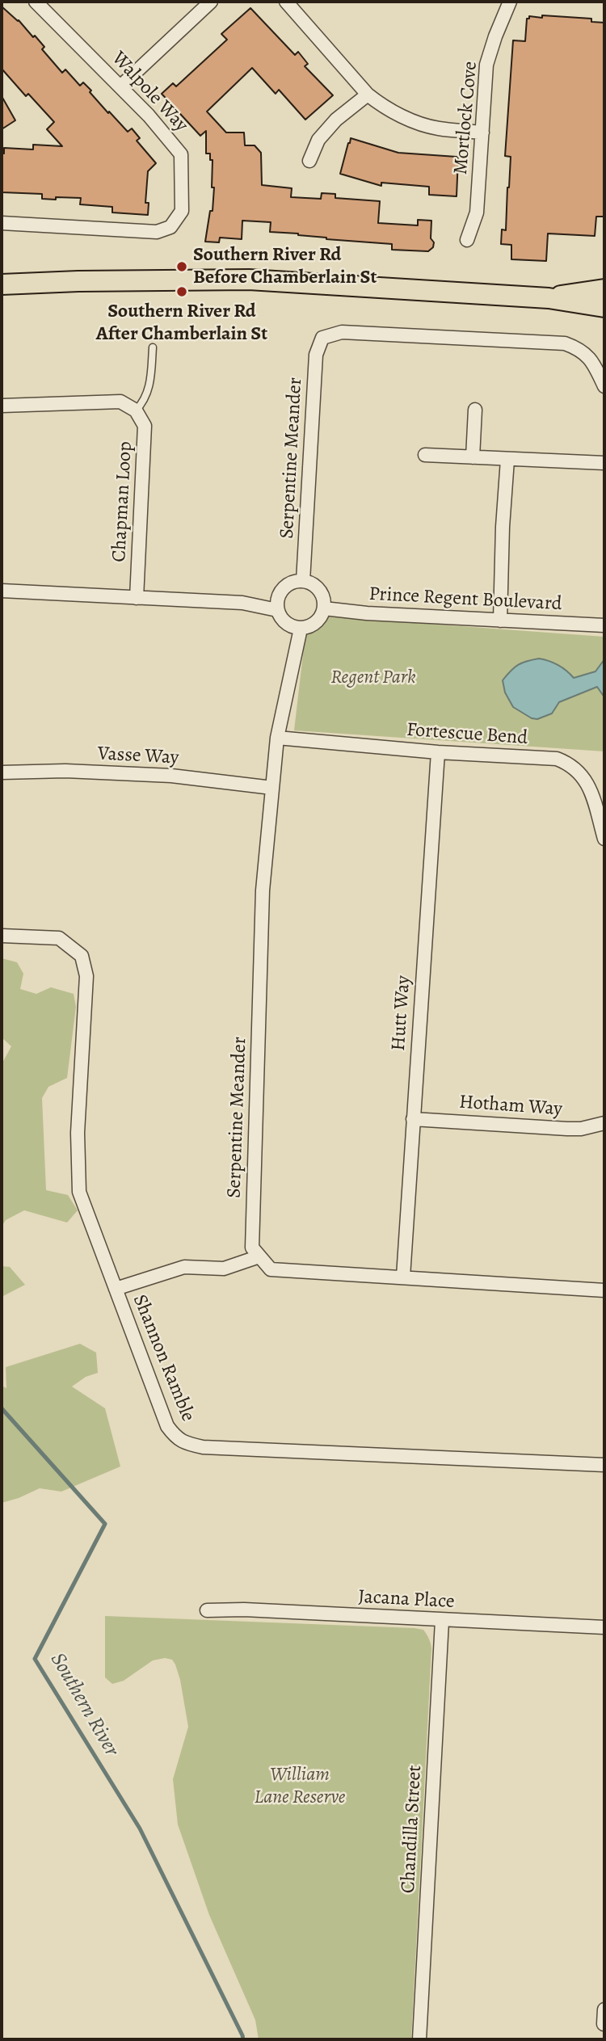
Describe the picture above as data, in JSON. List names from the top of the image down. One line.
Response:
{"streets":{"street":["Walpole Way","Mortlock Cove","Serpentine Meander","Chapman Loop","Prince Regent Boulevard","Fortescue Bend","Vasse Way","Hutt Way","Hotham Way","Shannon Ramble","Jacana Place","Chandilla Street"]},"crossings":[["Serpentine Meander","Prince Regent Boulevard"],["Serpentine Meander","Fortescue Bend"],["Serpentine Meander","Vasse Way"],["Fortescue Bend","Hutt Way"],["Hutt Way","Hotham Way"],["Jacana Place","Chandilla Street"]],"water":["Southern River"],"parks":["Regent Park","William Lane Reserve"],"places":["Southern River Rd Before Chamberlain St","Southern River Rd After Chamberlain St"]}
